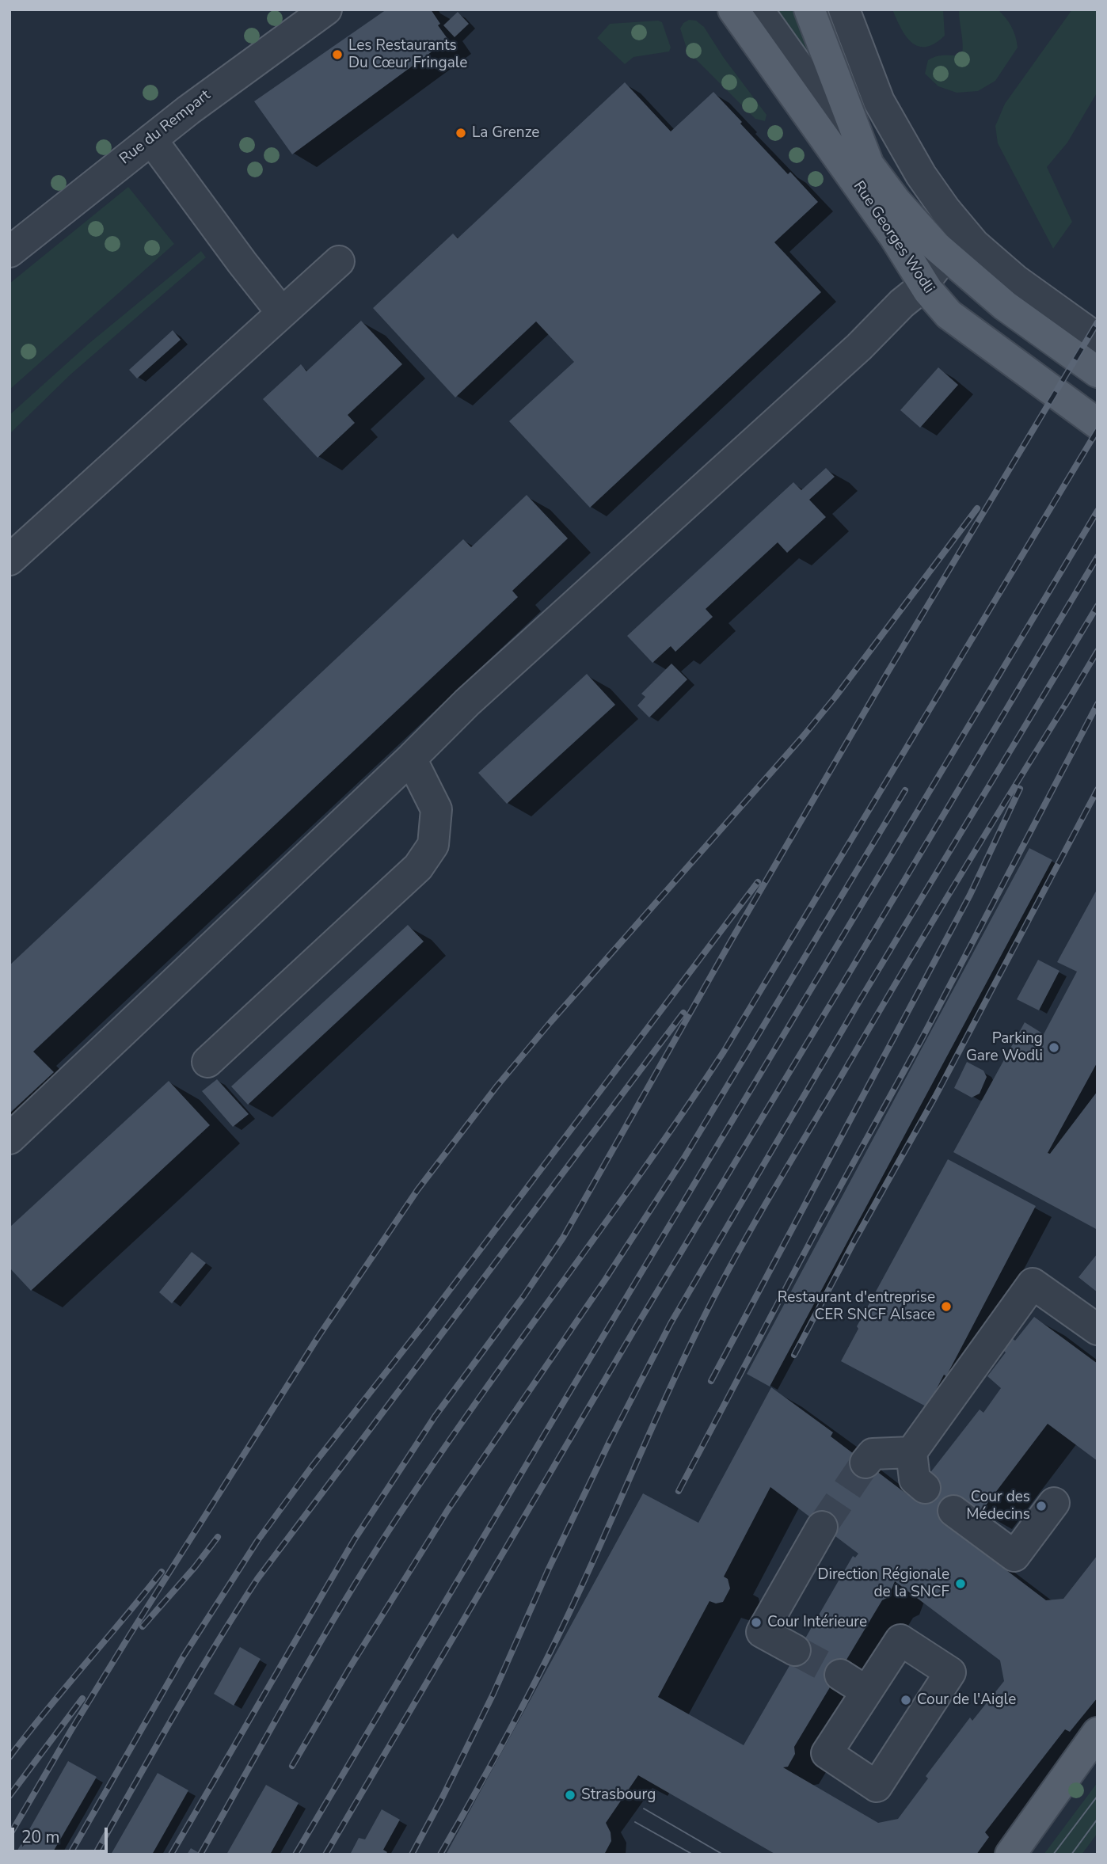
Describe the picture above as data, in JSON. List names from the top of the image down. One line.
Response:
{"streets":{"main road":["Rue Georges Wodli"],"street":["Rue du Rempart"]},"places":["Les Restaurants Du Cœur Fringale","La Grenze","Parking Gare Wodli","Restaurant d'entreprise CER SNCF Alsace","Cour des Médecins","Direction Régionale de la SNCF","Cour Intérieure","Cour de l'Aigle","Strasbourg"],"scale_bar":"20 m"}
